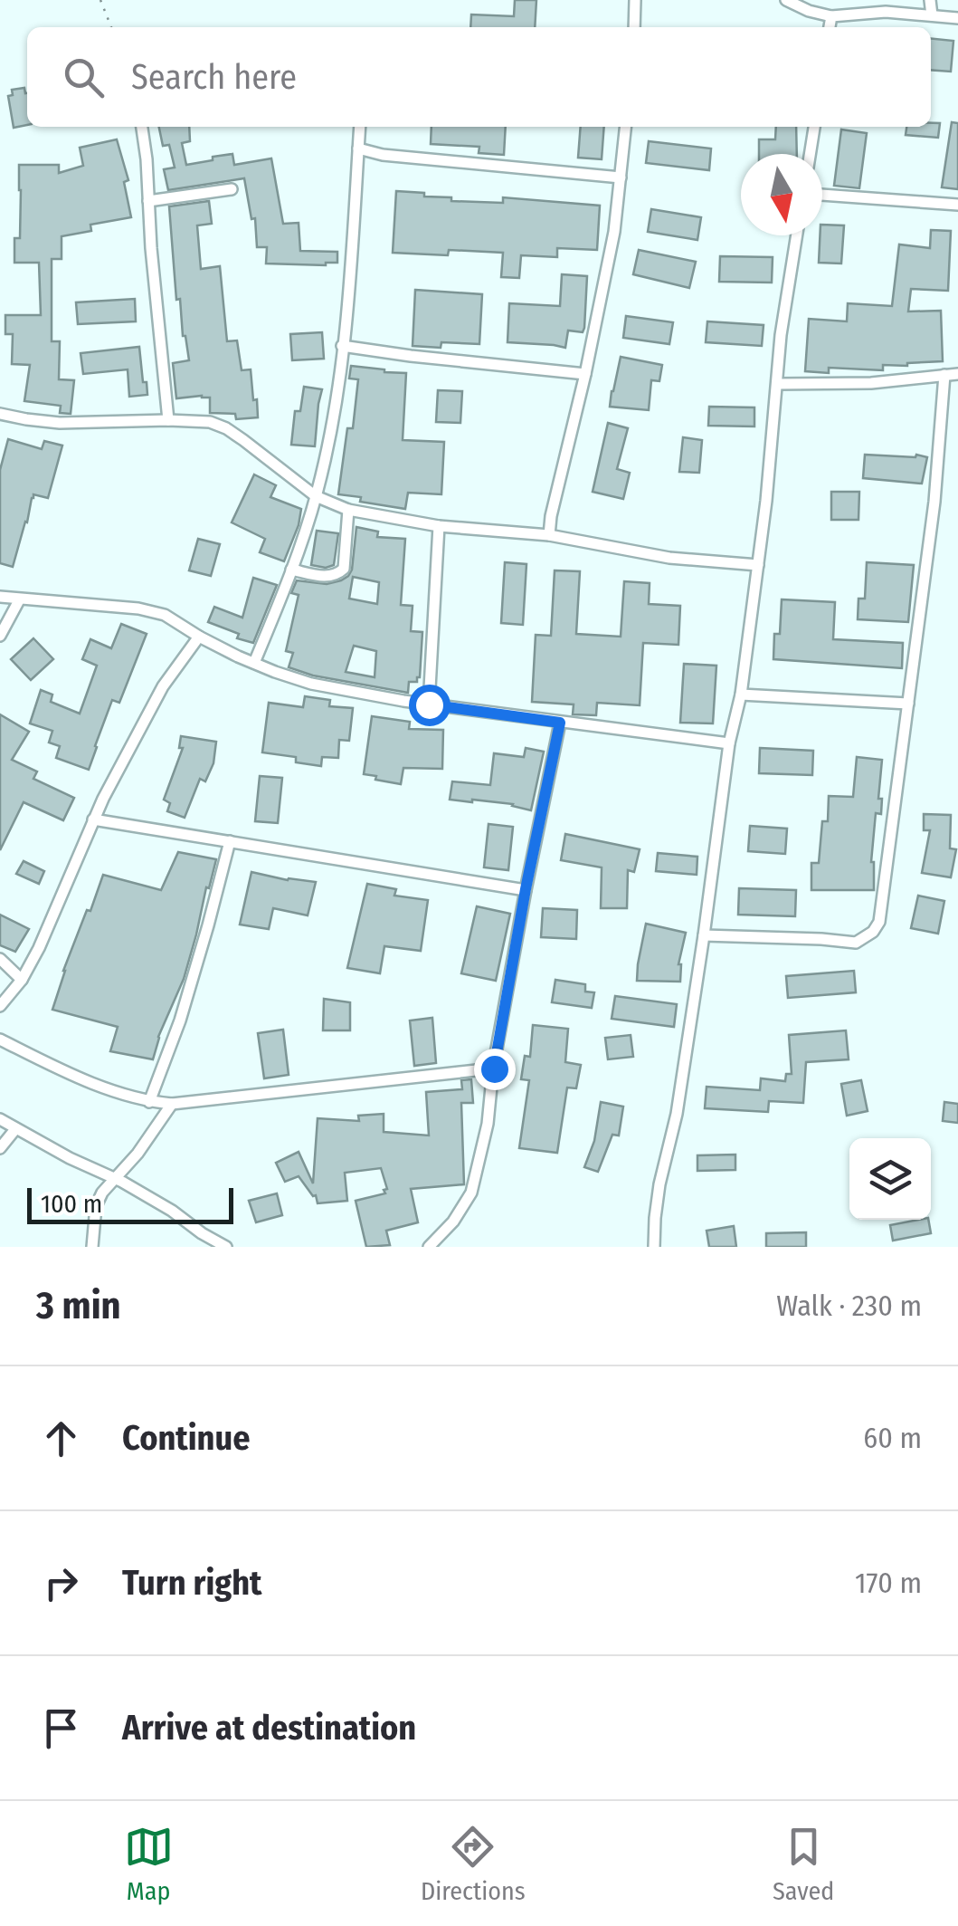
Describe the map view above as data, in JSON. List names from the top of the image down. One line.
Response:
{"scale_bar":"100 m","north":"bottom","page":{"search":"Search here","scale":"100 m","heading":["3 min","Walk · 230 m"],"list":[["Continue","60 m"],["Turn right","170 m"],"Arrive at destination"],"nav":["Map","Directions","Saved"]}}
